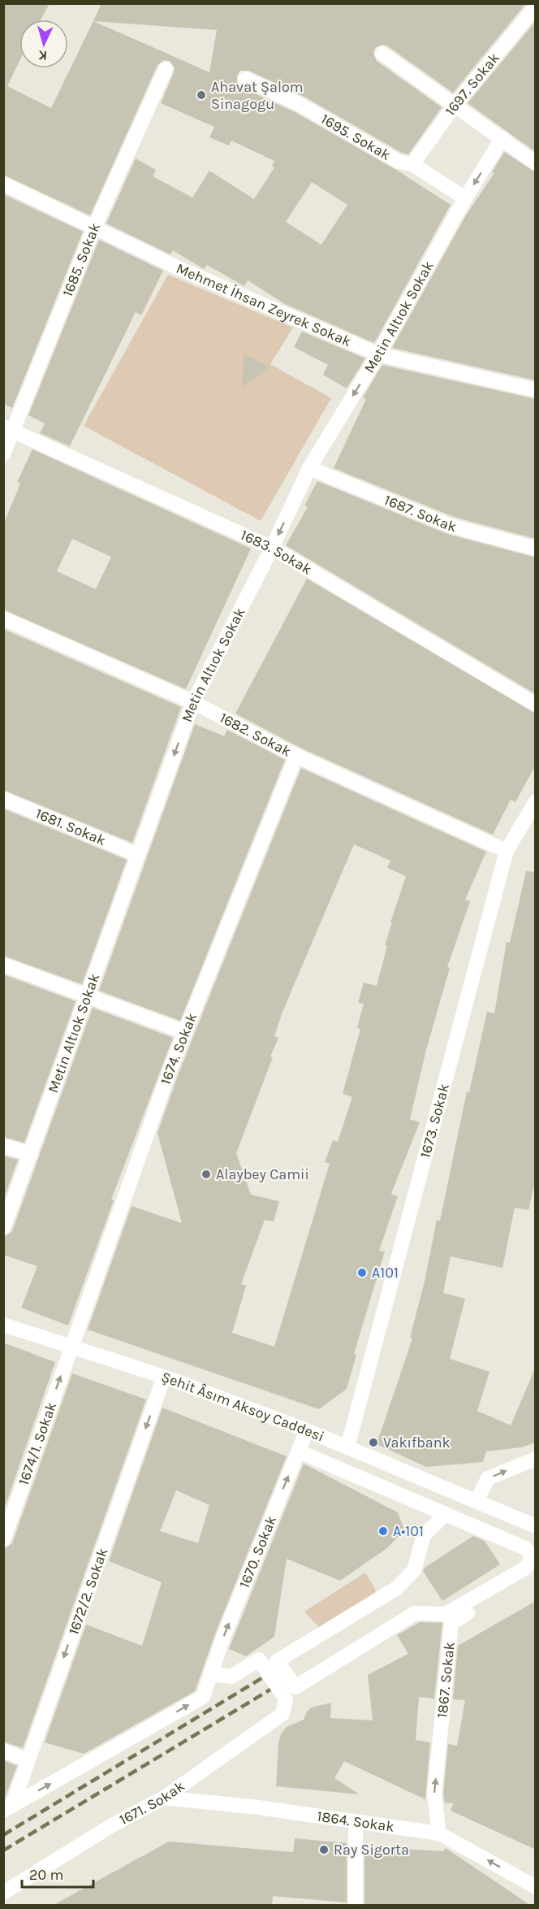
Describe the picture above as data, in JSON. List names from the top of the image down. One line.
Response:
{"streets":{"street":["1697. Sokak","1695. Sokak","1685. Sokak","Mehmet İhsan Zeyrek Sokak","Metin Altıok Sokak","1687. Sokak","1683. Sokak","1682. Sokak","1681. Sokak","1674. Sokak","1673. Sokak","Şehit Âsım Aksoy Caddesi","1674/1. Sokak","1670. Sokak","1672/2. Sokak","1867. Sokak","1671. Sokak","1864. Sokak"]},"crossings":[["1697. Sokak","1695. Sokak"],["1695. Sokak","Metin Altıok Sokak"],["1685. Sokak","Mehmet İhsan Zeyrek Sokak"],["1685. Sokak","1683. Sokak"],["Mehmet İhsan Zeyrek Sokak","Metin Altıok Sokak"],["Metin Altıok Sokak","1687. Sokak"],["Metin Altıok Sokak","1683. Sokak"],["Metin Altıok Sokak","1682. Sokak"],["Metin Altıok Sokak","1681. Sokak"],["1682. Sokak","1674. Sokak"],["1682. Sokak","1673. Sokak"],["1674. Sokak","Şehit Âsım Aksoy Caddesi"],["1674. Sokak","1674/1. Sokak"],["1673. Sokak","Şehit Âsım Aksoy Caddesi"],["Şehit Âsım Aksoy Caddesi","1674/1. Sokak"],["Şehit Âsım Aksoy Caddesi","1670. Sokak"],["Şehit Âsım Aksoy Caddesi","1672/2. Sokak"],["1670. Sokak","1671. Sokak"],["1867. Sokak","1864. Sokak"],["1671. Sokak","1864. Sokak"]],"one_way":["Metin Altıok Sokak","1674/1. Sokak","1670. Sokak","1672/2. Sokak","1867. Sokak"],"places":["Ahavat Şalom Sinagogu","Alaybey Camii","A101","Vakıfbank","A•101","Ray Sigorta"],"scale_bar":"20 m","north":"bottom"}
